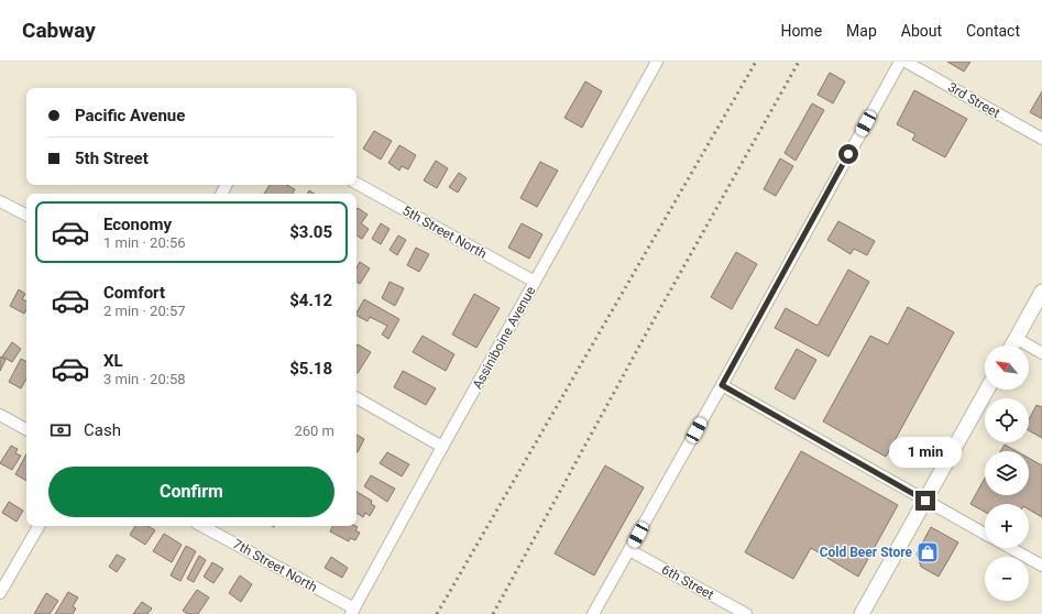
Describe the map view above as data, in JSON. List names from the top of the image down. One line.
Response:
{"streets":{"street":["3rd Street","5th Street North","Assiniboine Avenue","7th Street North","6th Street"]},"crossings":[["5th Street North","Assiniboine Avenue"],["Assiniboine Avenue","7th Street North"]],"places":{"shop":["Cold Beer Store"]},"north":"top left","page":{"header":"Cabway","nav":["Home","Map","About","Contact"],"banner":["Pacific Avenue","5th Street"],"list":[{"name":"Economy","note":"1 min · 20:56","value":"$3.05"},{"name":"Comfort","note":"2 min · 20:57","value":"$4.12"},{"name":"XL","note":"3 min · 20:58","value":"$5.18"}],"map_buttons":["+","−"],"pay":["Cash","260 m"],"bubble":"1 min","buttons":"Confirm"}}
